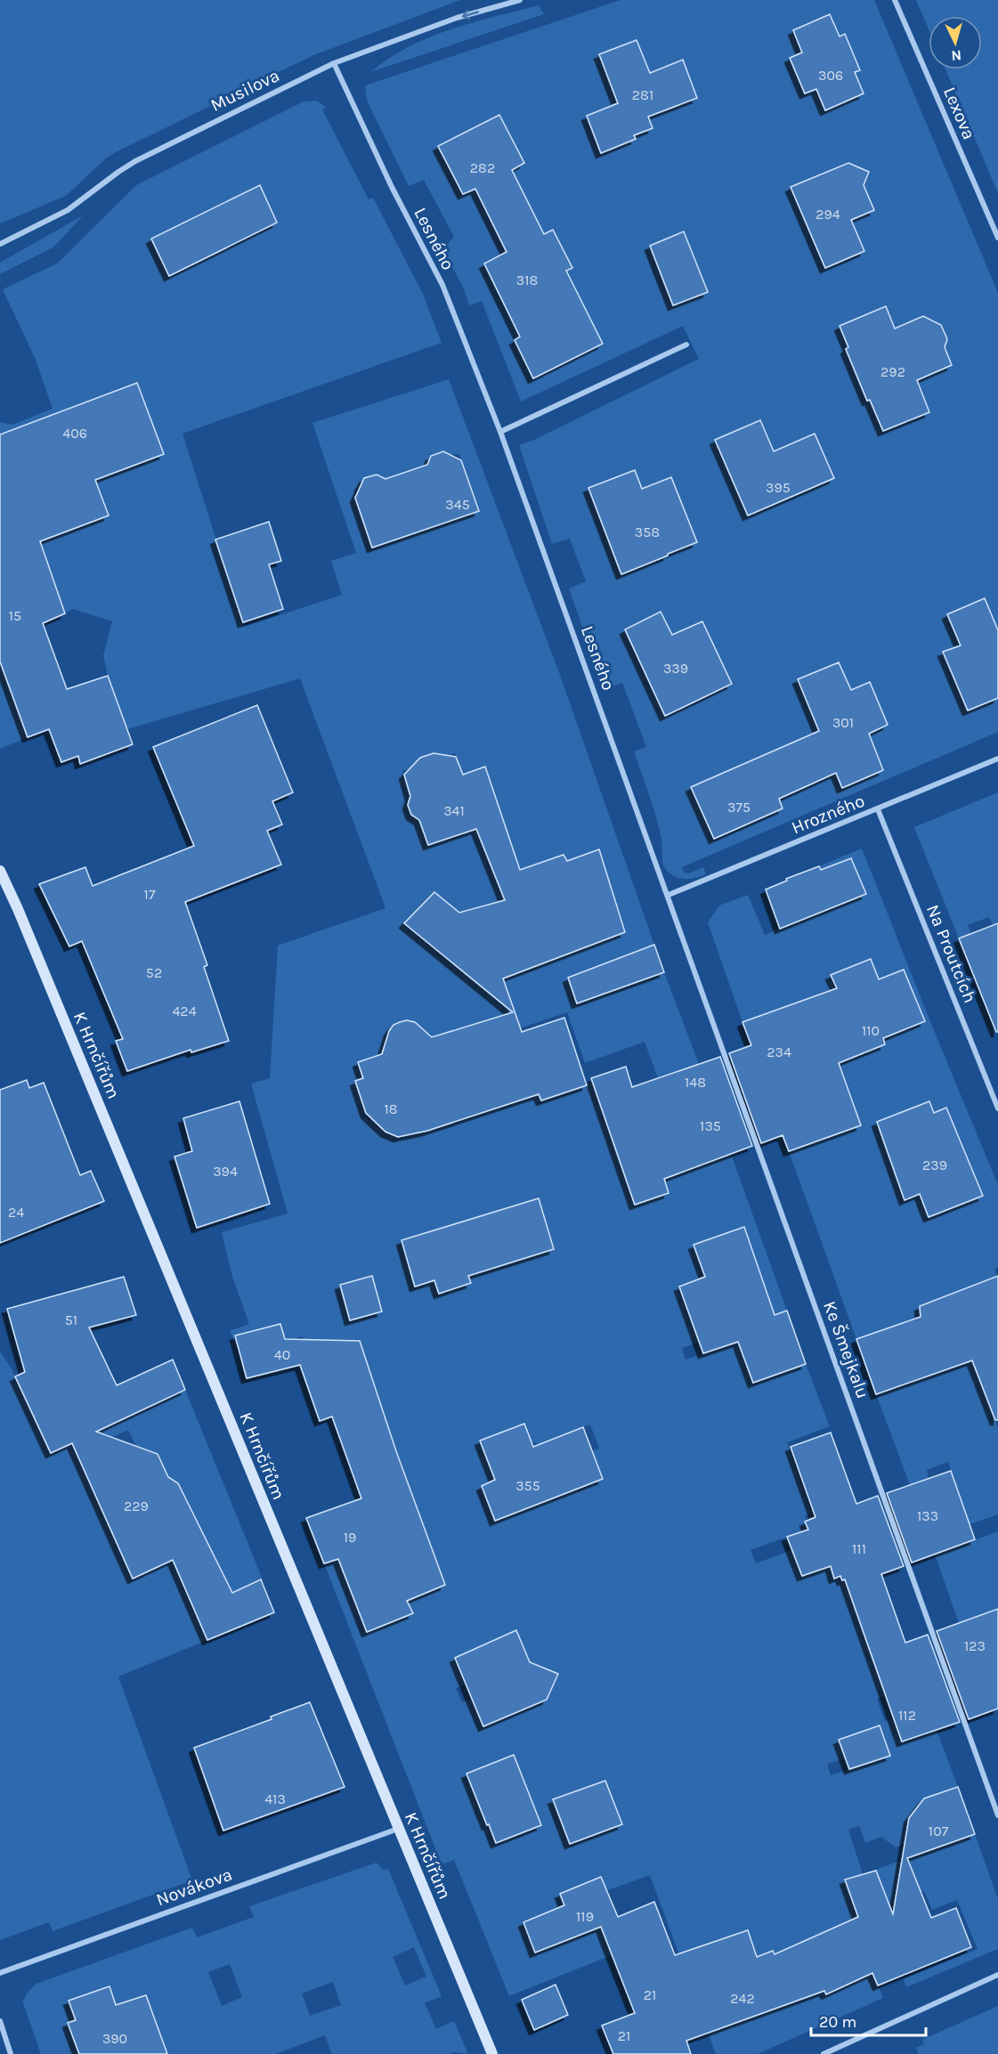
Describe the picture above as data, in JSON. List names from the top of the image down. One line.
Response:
{"streets":{"street":["Musilova","Lexova","Lesného","Hrozného","Na Proutcích","K Hrnčířům","Ke Šmejkalu","Novákova"]},"crossings":[["Musilova","Lesného"],["Lesného","Hrozného"],["Lesného","Ke Šmejkalu"],["Hrozného","Na Proutcích"],["Hrozného","Ke Šmejkalu"],["K Hrnčířům","Novákova"]],"house_numbers":["306","281","282","294","318","292","406","395","345","358","15","339","301","375","341","17","52","424","110","234","148","18","135","239","394","24","51","40","355","229","133","19","111","123","112","413","107","119","21","242","21","390"],"scale_bar":"20 m","north":"bottom"}
